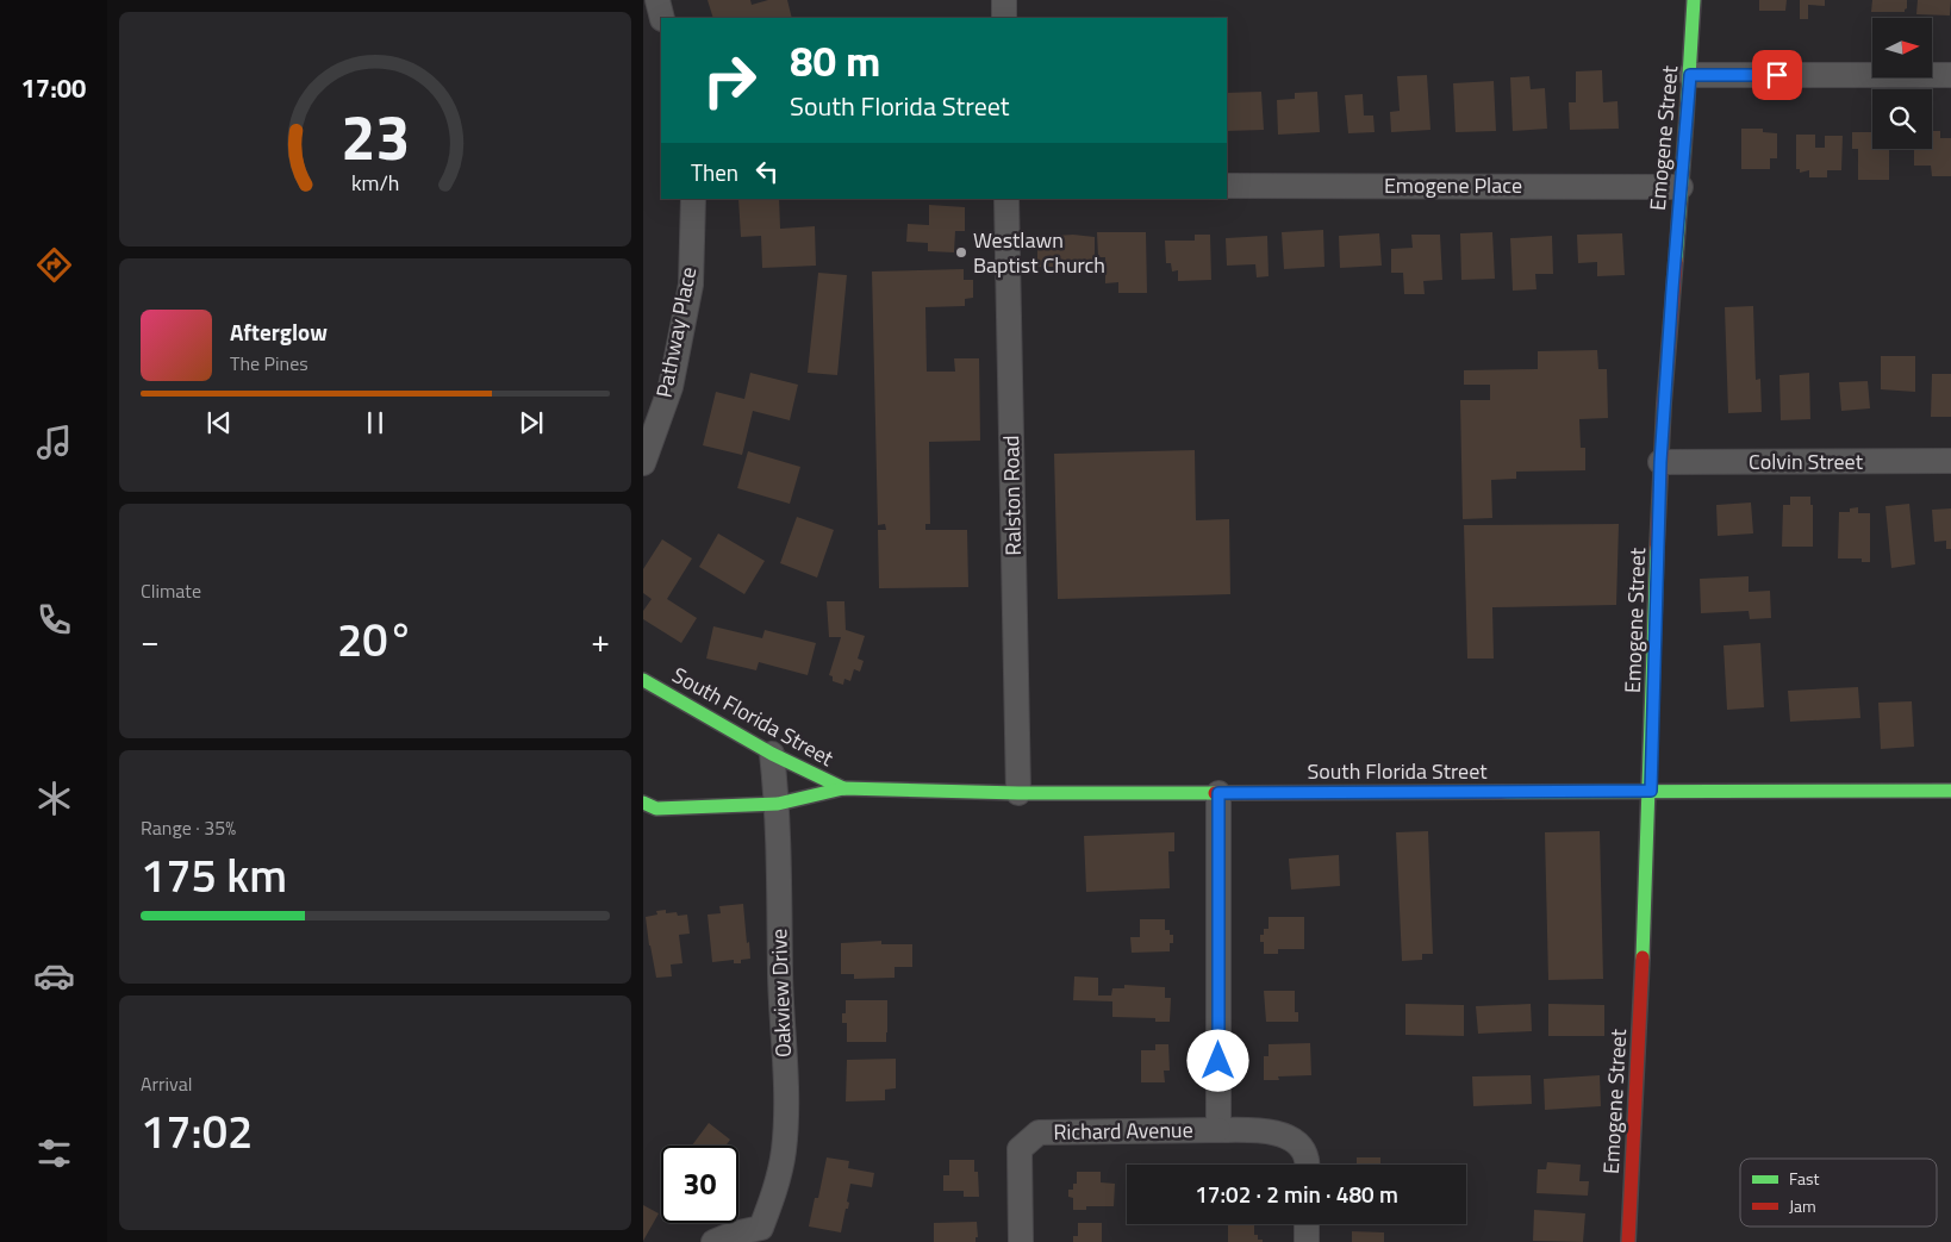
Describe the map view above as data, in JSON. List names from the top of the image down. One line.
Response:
{"streets":{"street":["Emogene Street","Emogene Place","Pathway Place","Colvin Street","Ralston Road","South Florida Street","Oakview Drive","Richard Avenue"]},"crossings":[["Emogene Street","Emogene Place"],["Emogene Street","Colvin Street"],["Emogene Street","South Florida Street"],["Ralston Road","South Florida Street"],["South Florida Street","Oakview Drive"]],"places":["Westlawn Baptist Church"],"legend":["Fast","Jam"],"north":"right","page":{"tabs":"17:00","turn":["80 m","South Florida Street"],"then":"Then","song":["Afterglow","The Pines"],"tile":["Climate",["Range · 35%","175 km"],["Arrival","17:02"]],"heat":["−","20°","+"],"limit":"30","trip":"17:02 · 2 min · 480 m","gauge":["23","km/h"]}}
